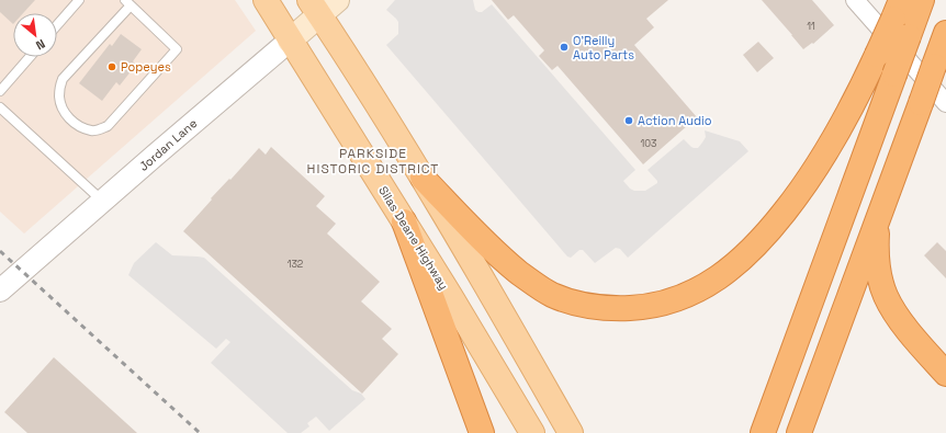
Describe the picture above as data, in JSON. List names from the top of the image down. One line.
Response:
{"streets":{"main road":["Jordan Lane","Silas Deane Highway"]},"crossings":[["Jordan Lane","Silas Deane Highway"]],"districts":["PARKSIDE HISTORIC DISTRICT"],"places":["O'Reilly Auto Parts","Popeyes","Action Audio"],"house_numbers":["11","103","132"],"north":"bottom right"}
